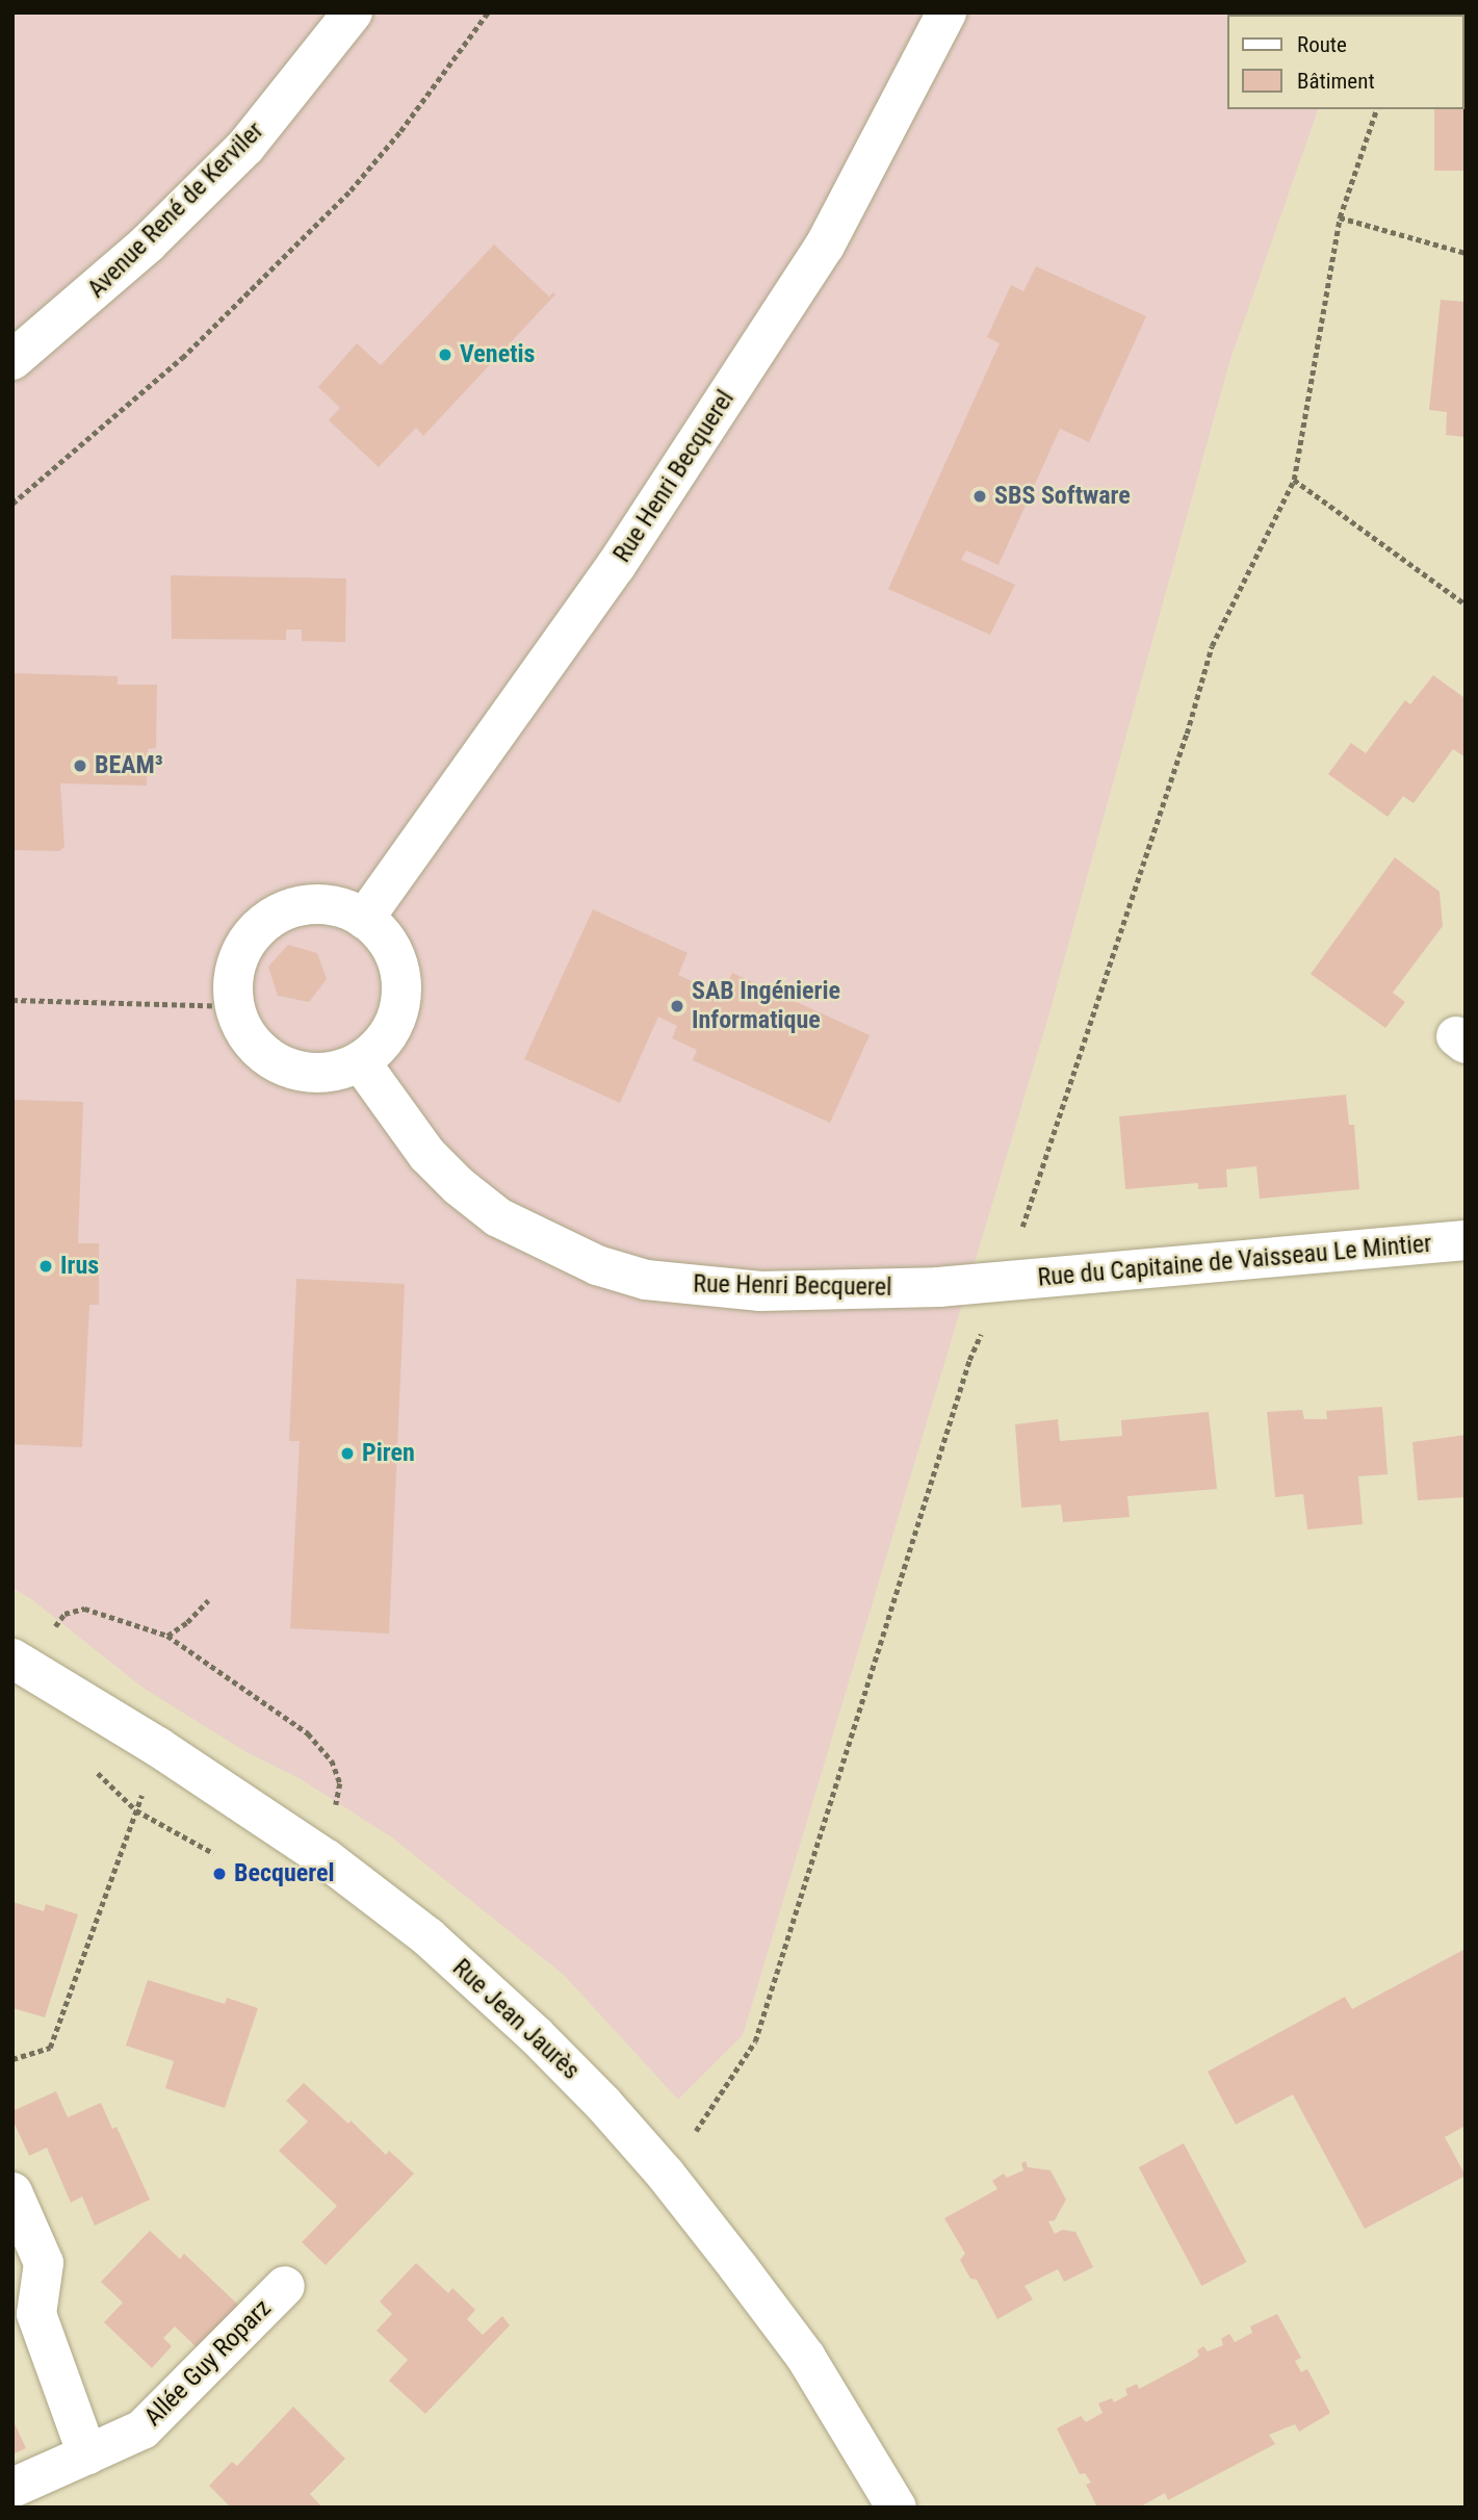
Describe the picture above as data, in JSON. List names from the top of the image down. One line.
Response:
{"streets":{"main road":["Avenue René de Kerviler","Rue Henri Becquerel","Rue du Capitaine de Vaisseau Le Mintier","Rue Jean Jaurès","Allée Guy Roparz"]},"crossings":[["Rue Henri Becquerel","Rue du Capitaine de Vaisseau Le Mintier"]],"places":["Venetis","SBS Software","BEAM³","SAB Ingénierie Informatique","Irus","Piren","Becquerel"],"legend":["Route","Bâtiment"]}
